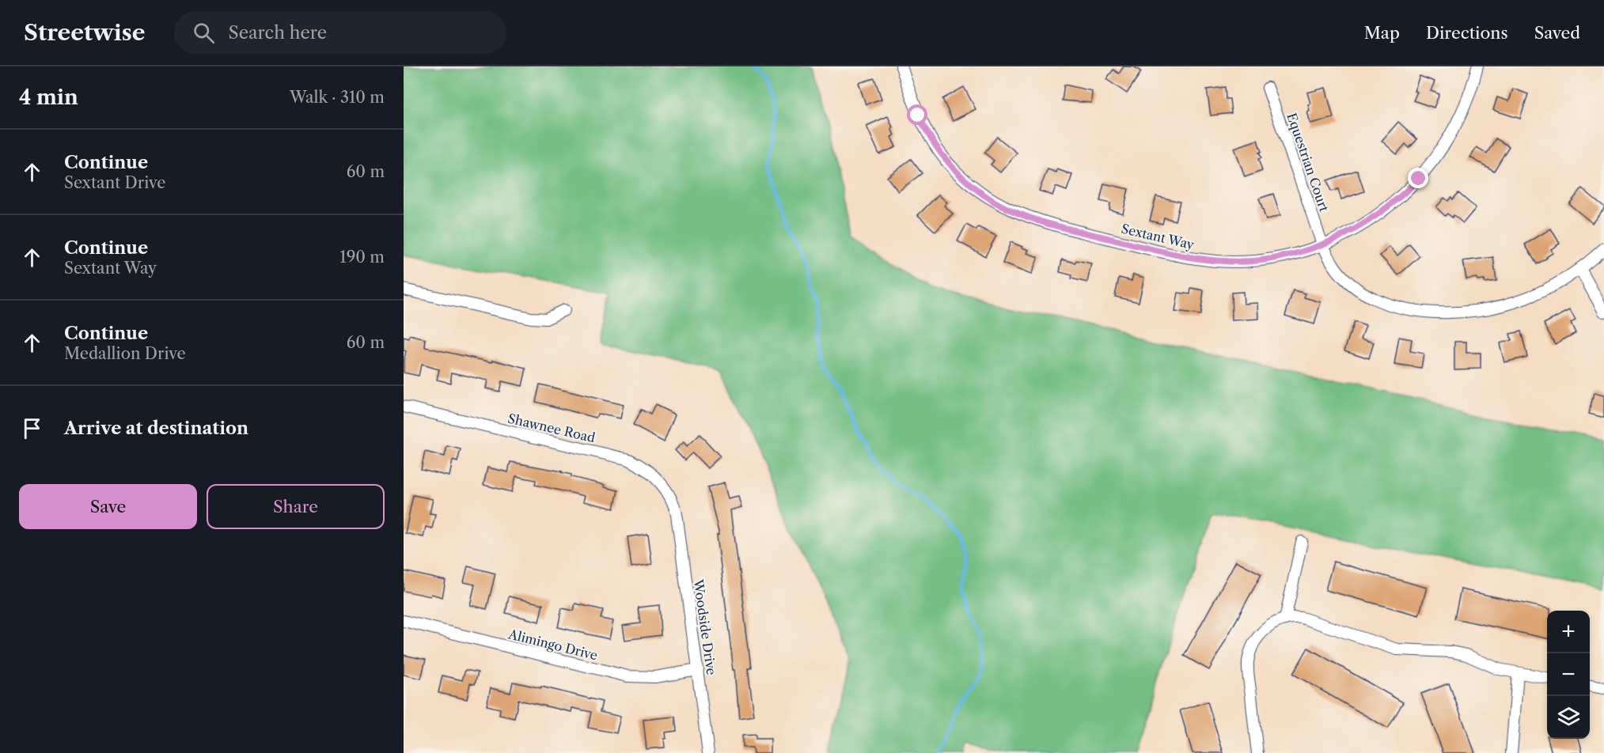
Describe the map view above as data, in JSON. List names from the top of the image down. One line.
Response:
{"streets":{"street":["Equestrian Court","Sextant Way","Shawnee Road","Woodside Drive","Alimingo Drive"]},"crossings":[["Equestrian Court","Sextant Way"],["Shawnee Road","Woodside Drive"],["Woodside Drive","Alimingo Drive"]],"page":{"header":"Streetwise","search":"Search here","nav":["Map","Directions","Saved"],"heading":["4 min","Walk · 310 m"],"list":[["Continue","Sextant Drive","60 m"],["Continue","Sextant Way","190 m"],["Continue","Medallion Drive","60 m"],"Arrive at destination"],"buttons":["Save","Share"],"map_buttons":["+","−"]}}
